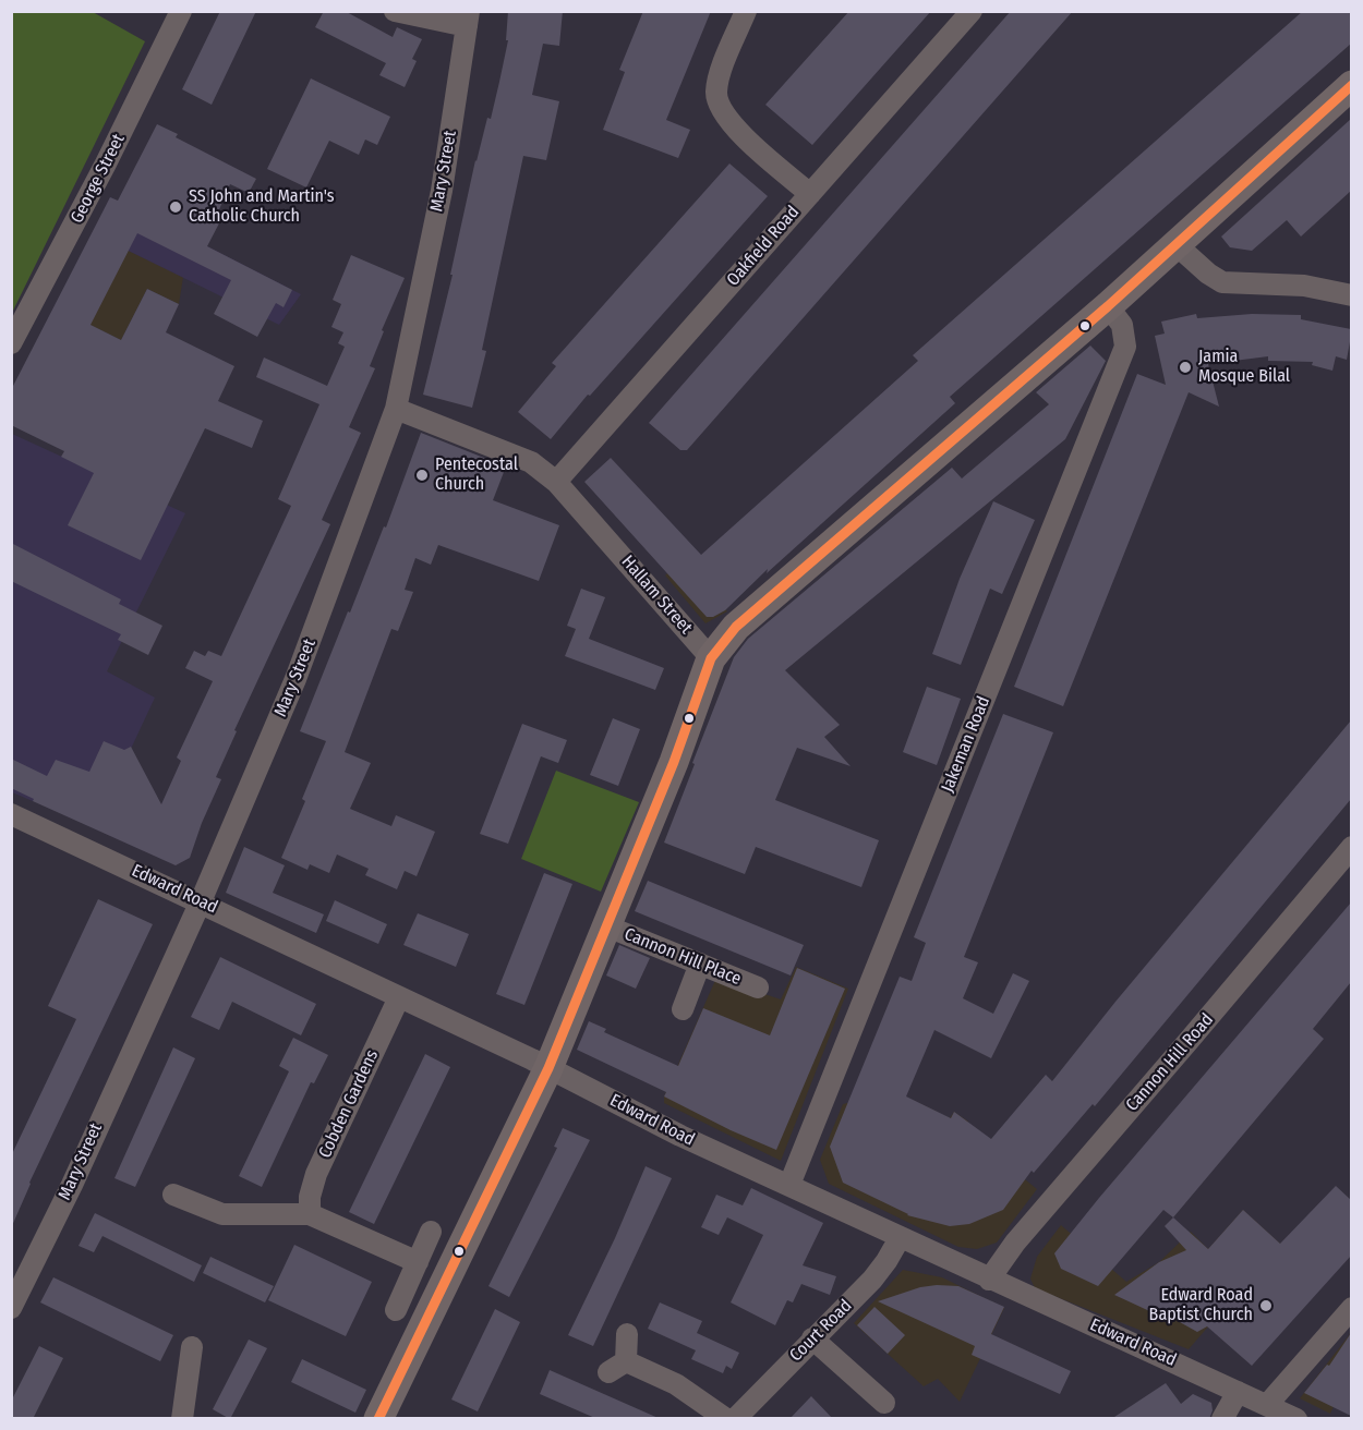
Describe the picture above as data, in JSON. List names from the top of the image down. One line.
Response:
{"streets":{"street":["Mary Street","George Street","Oakfield Road","Hallam Street","Jakeman Road","Edward Road","Cannon Hill Place","Cannon Hill Road","Cobden Gardens","Court Road"]},"crossings":[["Mary Street","Hallam Street"],["Mary Street","Edward Road"],["Oakfield Road","Hallam Street"],["Jakeman Road","Edward Road"],["Edward Road","Cannon Hill Road"],["Edward Road","Cobden Gardens"],["Edward Road","Court Road"]],"places":["SS John and Martin's Catholic Church","Jamia Mosque Bilal","Pentecostal Church","Edward Road Baptist Church"]}
